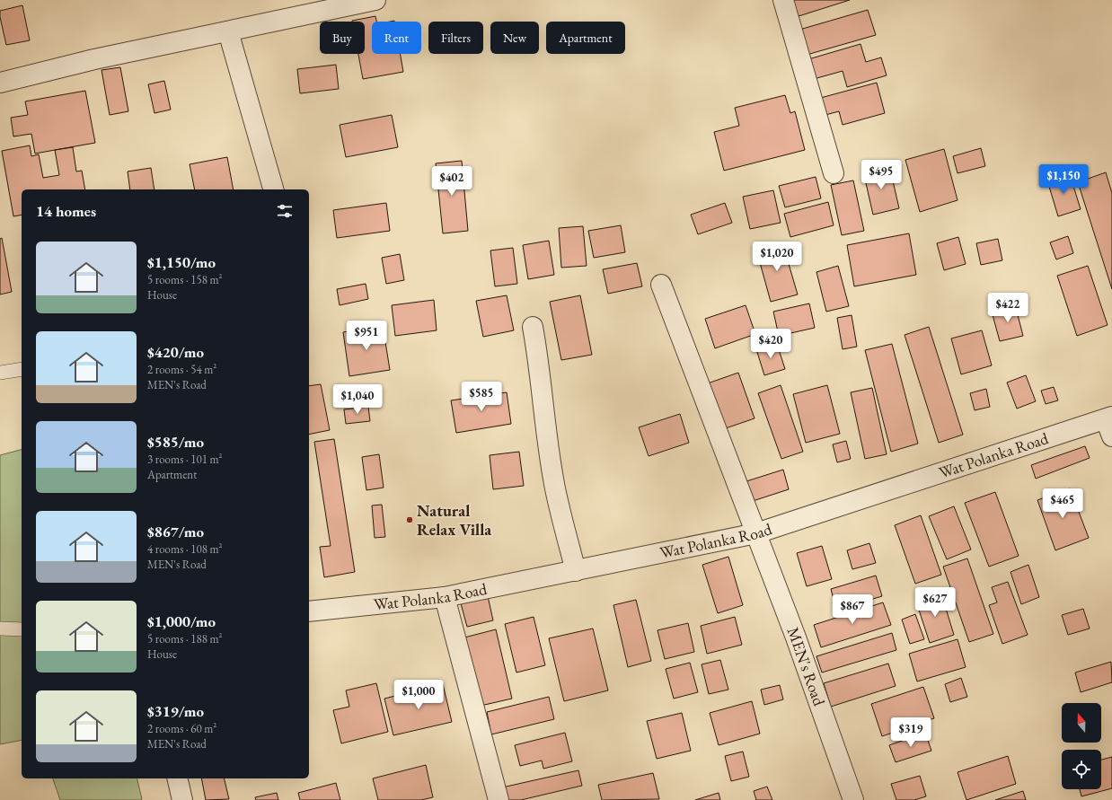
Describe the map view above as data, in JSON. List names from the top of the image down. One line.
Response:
{"streets":{"street":["Wat Polanka Road","MEN's Road"]},"crossings":[["Wat Polanka Road","MEN's Road"]],"places":["Natural Relax Villa"],"north":"top","page":{"chip":["Buy","Rent","Filters","New","Apartment"],"price":["$495","$1,150","$402","$1,020","$422","$951","$420","$585","$1,040","$465","$627","$867","$1,000","$319"],"heading":"14 homes","list":[{"name":"$1,150/mo","note":"5 rooms · 158 m² · House"},{"name":"$420/mo","note":"2 rooms · 54 m² · MEN's Road"},{"name":"$585/mo","note":"3 rooms · 101 m² · Apartment"},{"name":"$867/mo","note":"4 rooms · 108 m² · MEN's Road"},{"name":"$1,000/mo","note":"5 rooms · 188 m² · House"},{"name":"$319/mo","note":"2 rooms · 60 m² · MEN's Road"}]}}
